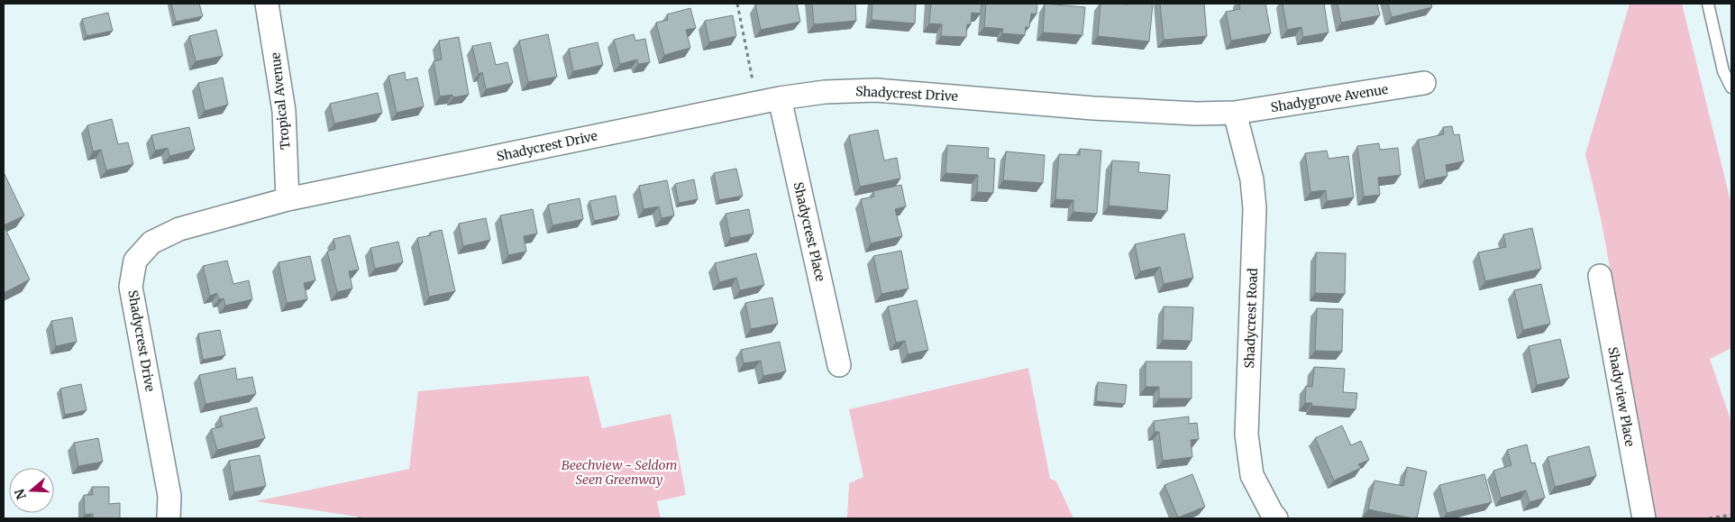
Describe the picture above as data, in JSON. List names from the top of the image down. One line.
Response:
{"streets":{"street":["Shadycrest Drive","Shadygrove Avenue","Tropical Avenue","Shadycrest Place","Shadycrest Road","Shadyview Place"]},"crossings":[["Shadycrest Drive","Shadygrove Avenue"],["Shadycrest Drive","Tropical Avenue"],["Shadycrest Drive","Shadycrest Place"],["Shadycrest Drive","Shadycrest Road"],["Shadygrove Avenue","Shadycrest Road"]],"parks":["Beechview - Seldom Seen Greenway"],"north":"left"}
